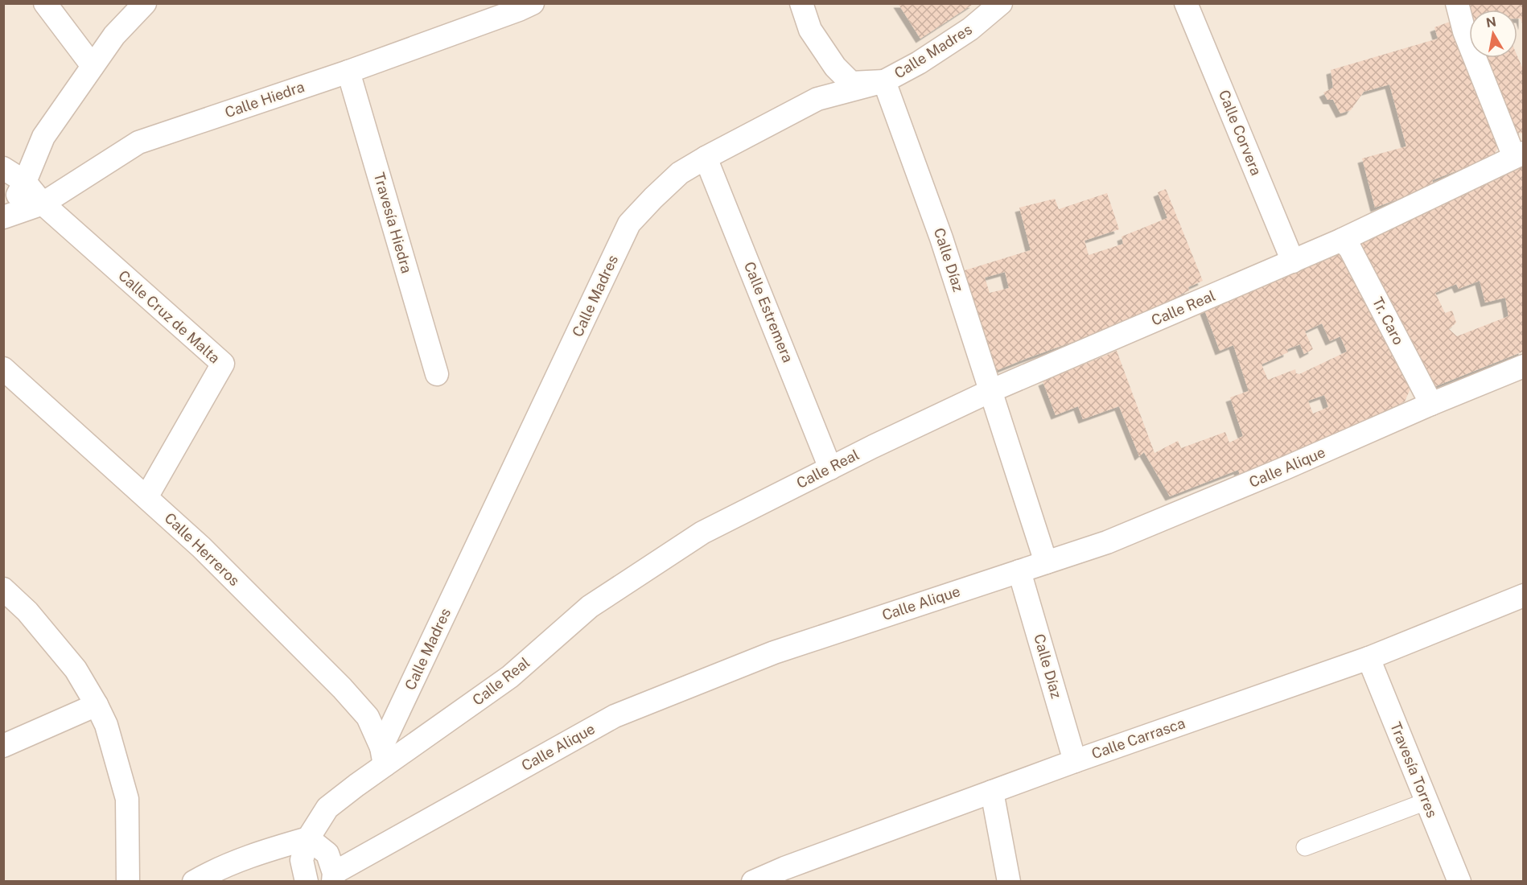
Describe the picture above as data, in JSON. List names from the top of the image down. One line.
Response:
{"streets":{"street":["Calle Madres","Calle Hiedra","Calle Corvera","Travesía Hiedra","Calle Díaz","Calle Real","Calle Estremera","Calle Cruz de Malta","Tr. Caro","Calle Alique","Calle Herreros","Calle Carrasca","Travesía Torres"]},"crossings":[["Calle Madres","Calle Díaz"],["Calle Madres","Calle Real"],["Calle Madres","Calle Estremera"],["Calle Madres","Calle Herreros"],["Calle Hiedra","Travesía Hiedra"],["Calle Hiedra","Calle Cruz de Malta"],["Calle Corvera","Calle Real"],["Calle Díaz","Calle Real"],["Calle Díaz","Calle Alique"],["Calle Díaz","Calle Carrasca"],["Calle Real","Calle Estremera"],["Calle Real","Tr. Caro"],["Calle Real","Calle Herreros"],["Calle Cruz de Malta","Calle Herreros"],["Tr. Caro","Calle Alique"],["Calle Carrasca","Travesía Torres"]],"north":"top"}
